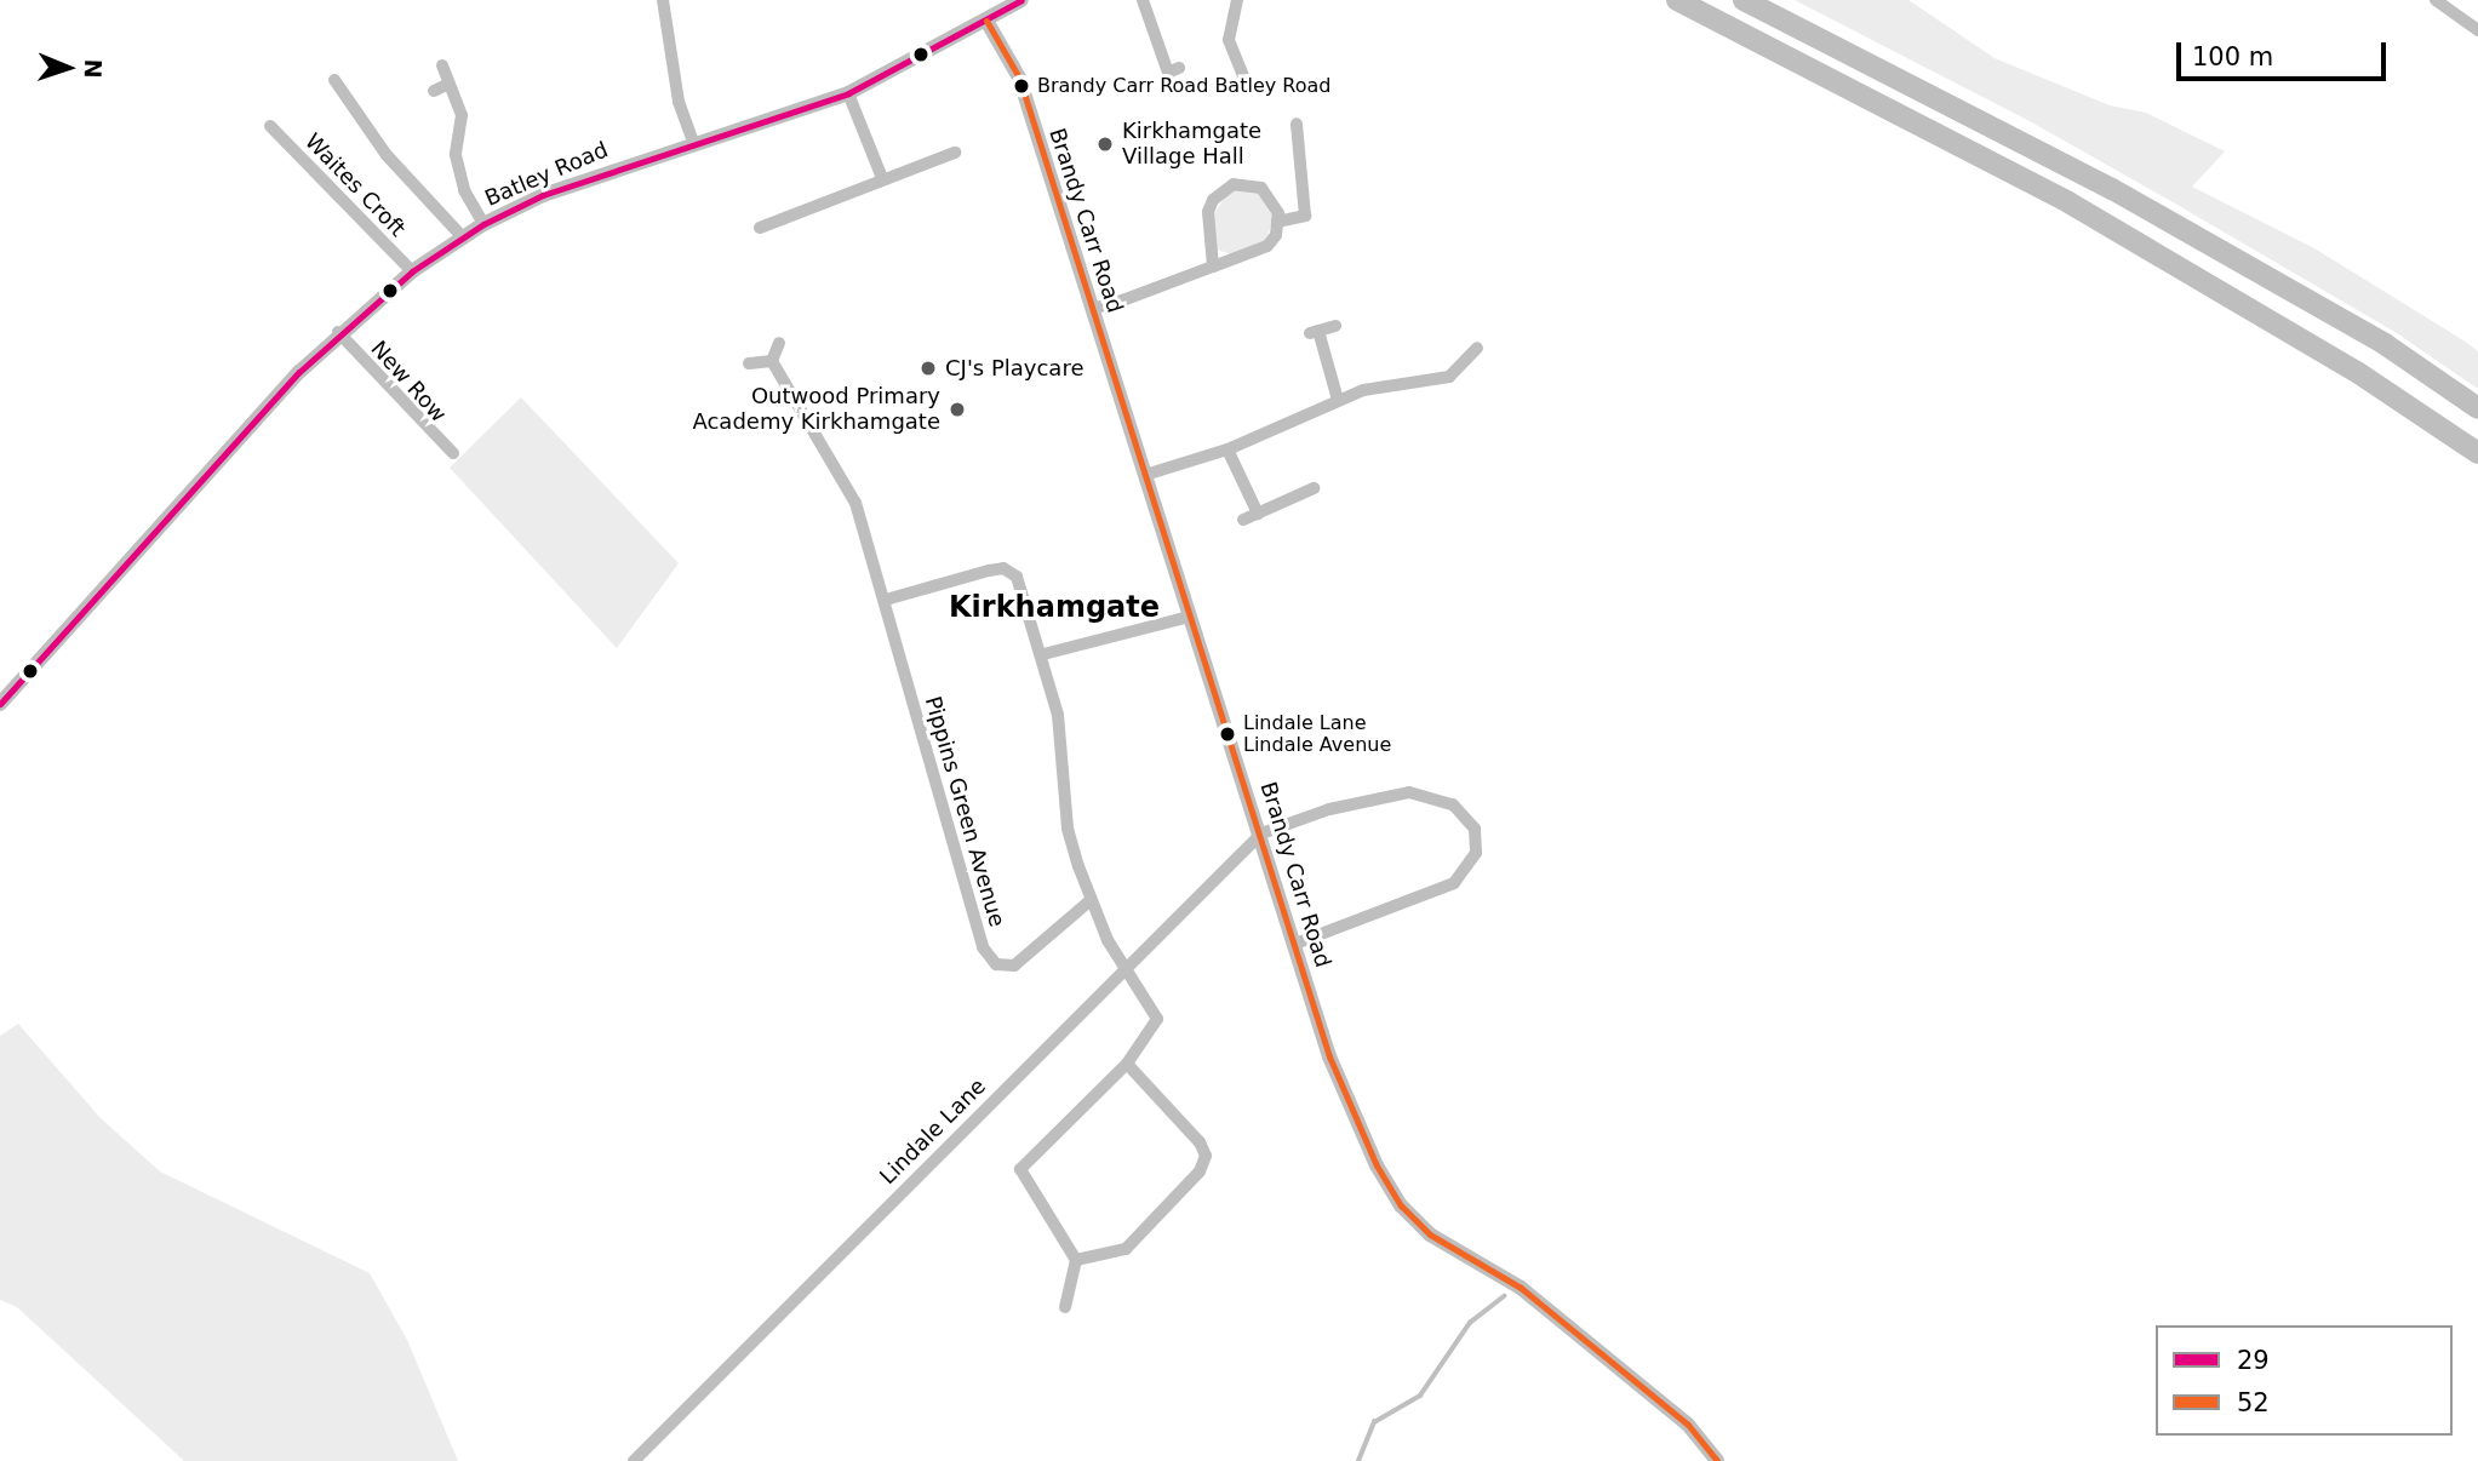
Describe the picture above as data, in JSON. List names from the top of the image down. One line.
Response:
{"streets":{"street":["Batley Road","Waites Croft","Brandy Carr Road","New Row","Pippins Green Avenue","Lindale Lane"]},"crossings":[["Batley Road","Waites Croft"],["Batley Road","Brandy Carr Road"],["Batley Road","New Row"],["Brandy Carr Road","Lindale Lane"]],"districts":["Kirkhamgate"],"places":["Brandy Carr Road Batley Road","Kirkhamgate Village Hall","CJ's Playcare","Outwood Primary Academy Kirkhamgate","Lindale Lane Lindale Avenue"],"lines":["transit line 29","transit line 52"],"legend":["29","52"],"scale_bar":"100 m","north":"right"}
